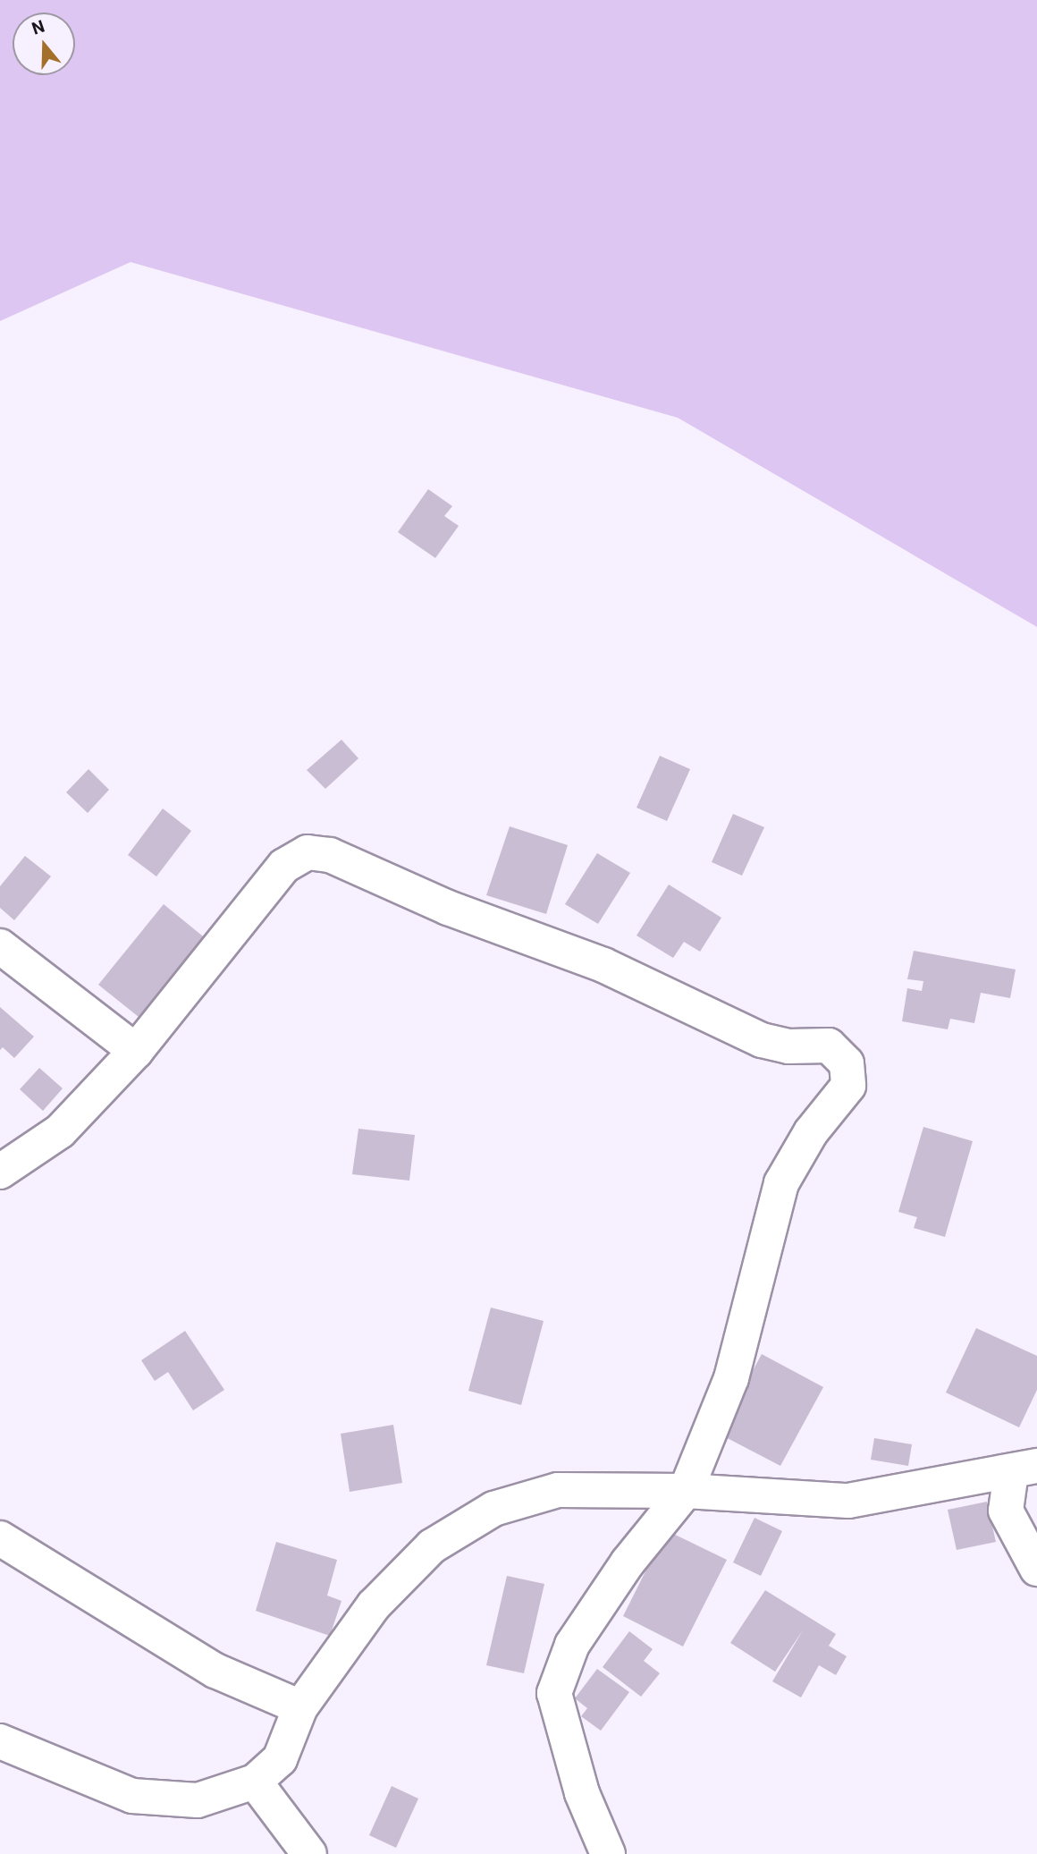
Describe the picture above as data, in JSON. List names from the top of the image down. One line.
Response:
{"north":"top"}
